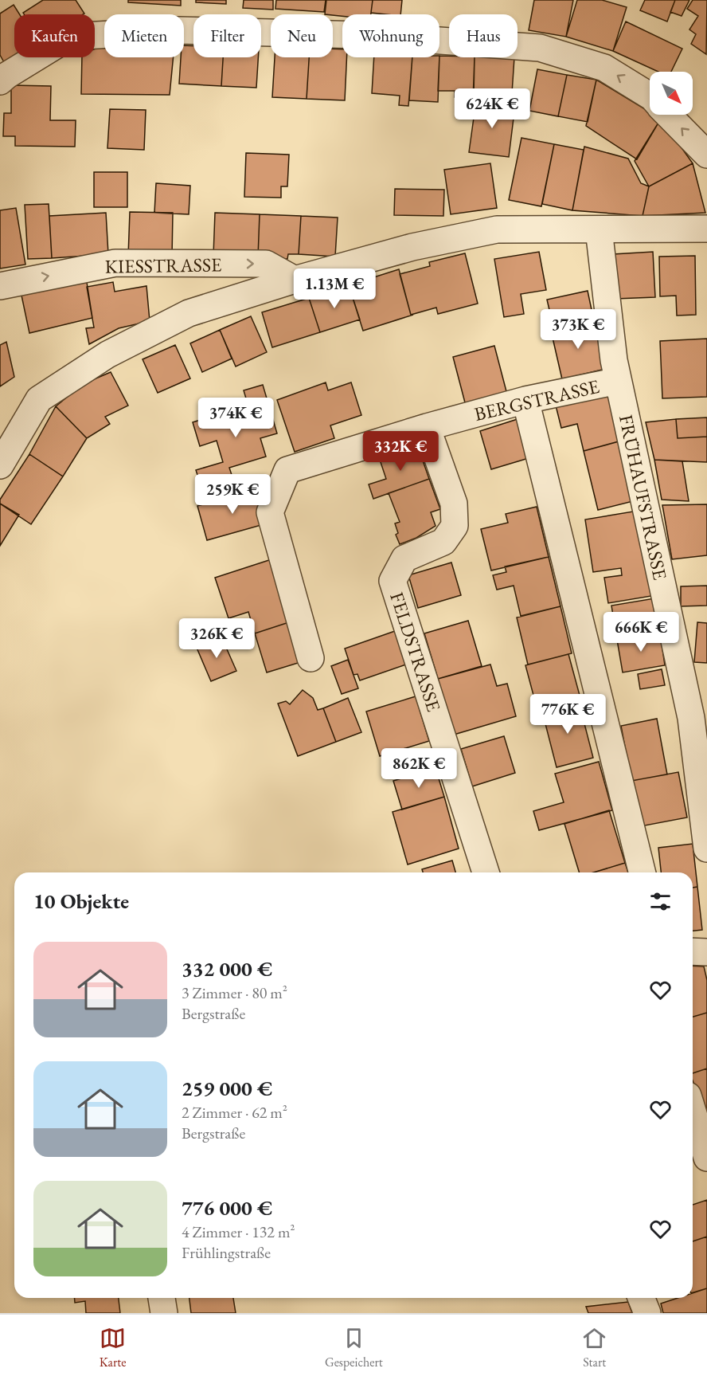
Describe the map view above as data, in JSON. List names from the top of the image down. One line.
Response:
{"streets":{"street":["KIESSTRASSE","BERGSTRASSE","FRÜHAUFSTRASSE","FELDSTRASSE"]},"crossings":[["BERGSTRASSE","FRÜHAUFSTRASSE"],["BERGSTRASSE","FELDSTRASSE"]],"north":"bottom right","page":{"chip":["Kaufen","Mieten","Filter","Neu","Wohnung","Haus"],"price":["624K €","1.13M €","373K €","374K €","332K €","259K €","666K €","326K €","776K €","862K €"],"heading":"10 Objekte","list":[{"name":"332 000 €","note":"3 Zimmer · 80 m² · Bergstraße"},{"name":"259 000 €","note":"2 Zimmer · 62 m² · Bergstraße"},{"name":"776 000 €","note":"4 Zimmer · 132 m² · Frühlingstraße"}],"tabs":["Karte","Gespeichert","Start"]}}
